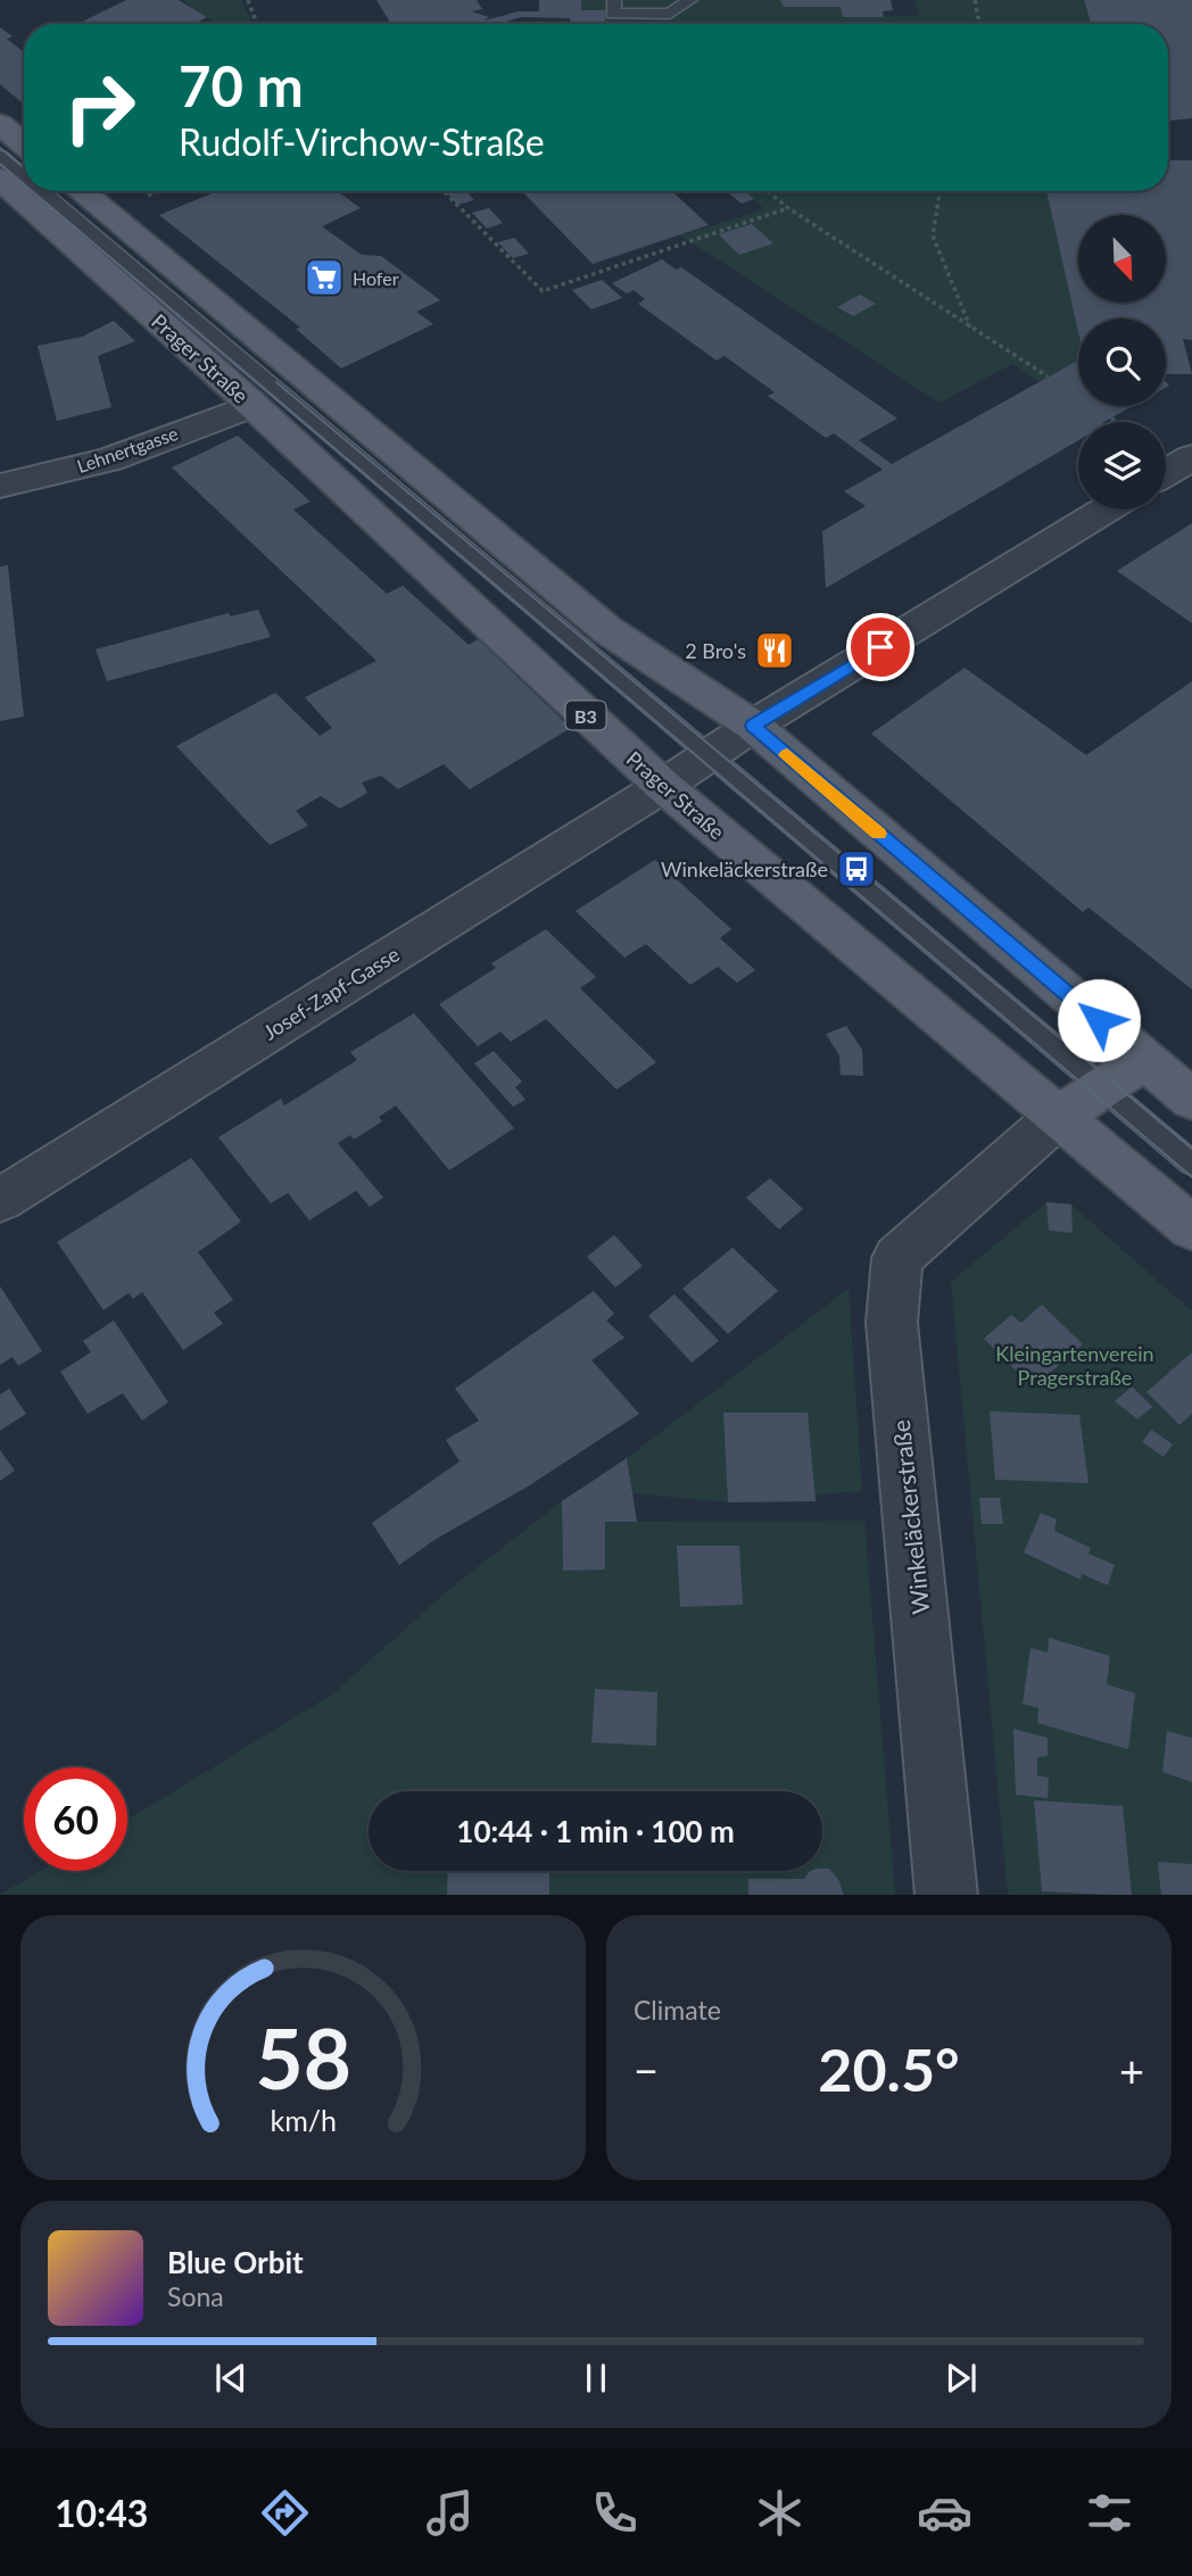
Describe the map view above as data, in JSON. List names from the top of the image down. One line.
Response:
{"streets":{"main road":["Prager Straße","B3"],"street":["Lehnertgasse","Josef-Zapf-Gasse","Winkeläckerstraße"]},"crossings":[["Prager Straße","Lehnertgasse"],["Prager Straße","Josef-Zapf-Gasse"],["Prager Straße","Winkeläckerstraße"]],"parks":["Kleingartenverein Pragerstraße"],"places":{"supermarket":["Hofer"],"restaurant":["2 Bro's"],"bus stop":["Winkeläckerstraße"]},"north":"bottom right","page":{"turn":["70 m","Rudolf-Virchow-Straße"],"limit":"60","trip":"10:44 · 1 min · 100 m","tile":"Climate","heat":["−","20.5°","+"],"song":["Blue Orbit","Sona"],"tabs":"10:43","gauge":["58","km/h"]}}
